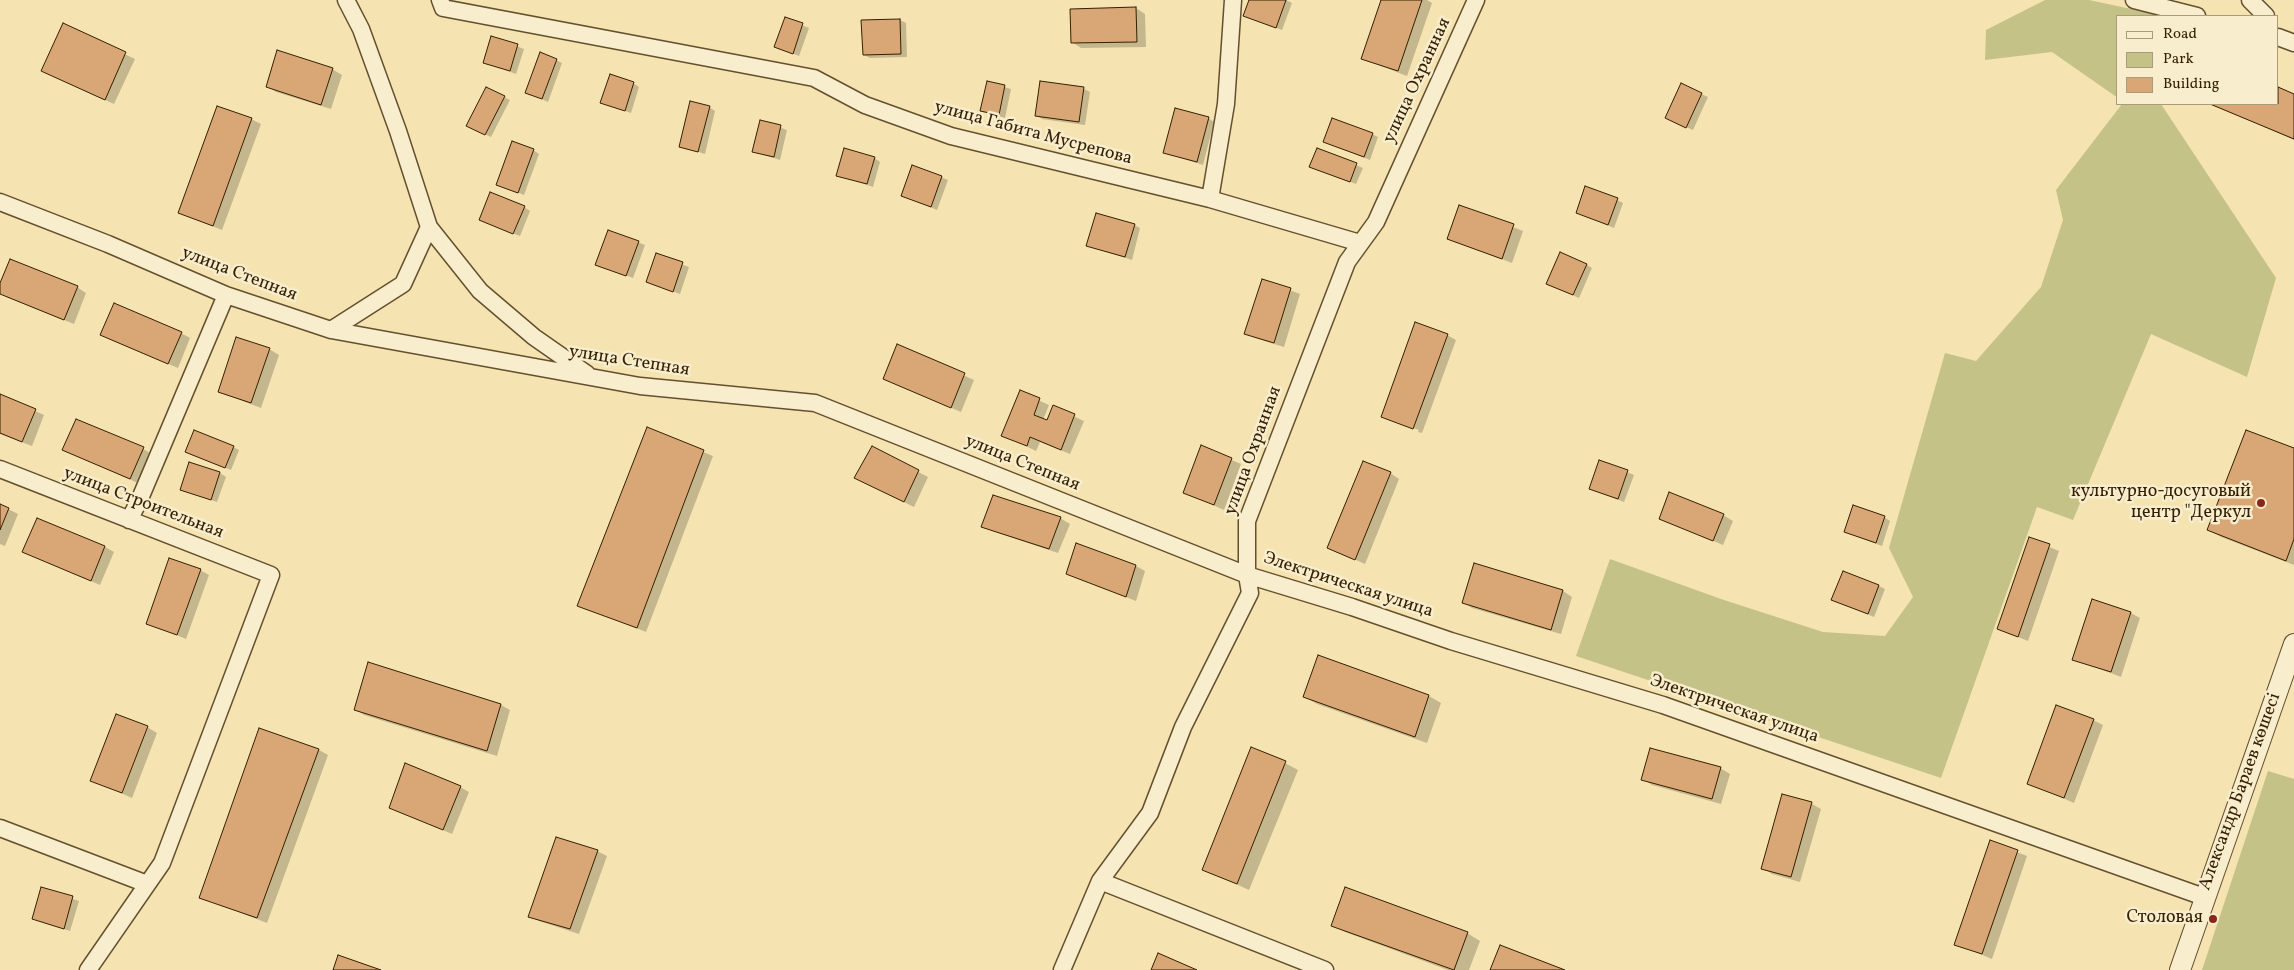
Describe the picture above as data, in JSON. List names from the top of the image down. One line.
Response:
{"streets":{"street":["улица Охранная","улица Габита Мусрепова","улица Степная","улица Строительная","Электрическая улица","Александр Бараев көшесі"]},"crossings":[["улица Охранная","улица Габита Мусрепова"],["улица Охранная","улица Степная"],["улица Охранная","Электрическая улица"],["улица Степная","Электрическая улица"],["Электрическая улица","Александр Бараев көшесі"]],"places":["культурно-досуговый центр \"Деркул","Столовая"],"legend":["Road","Park","Building"]}
